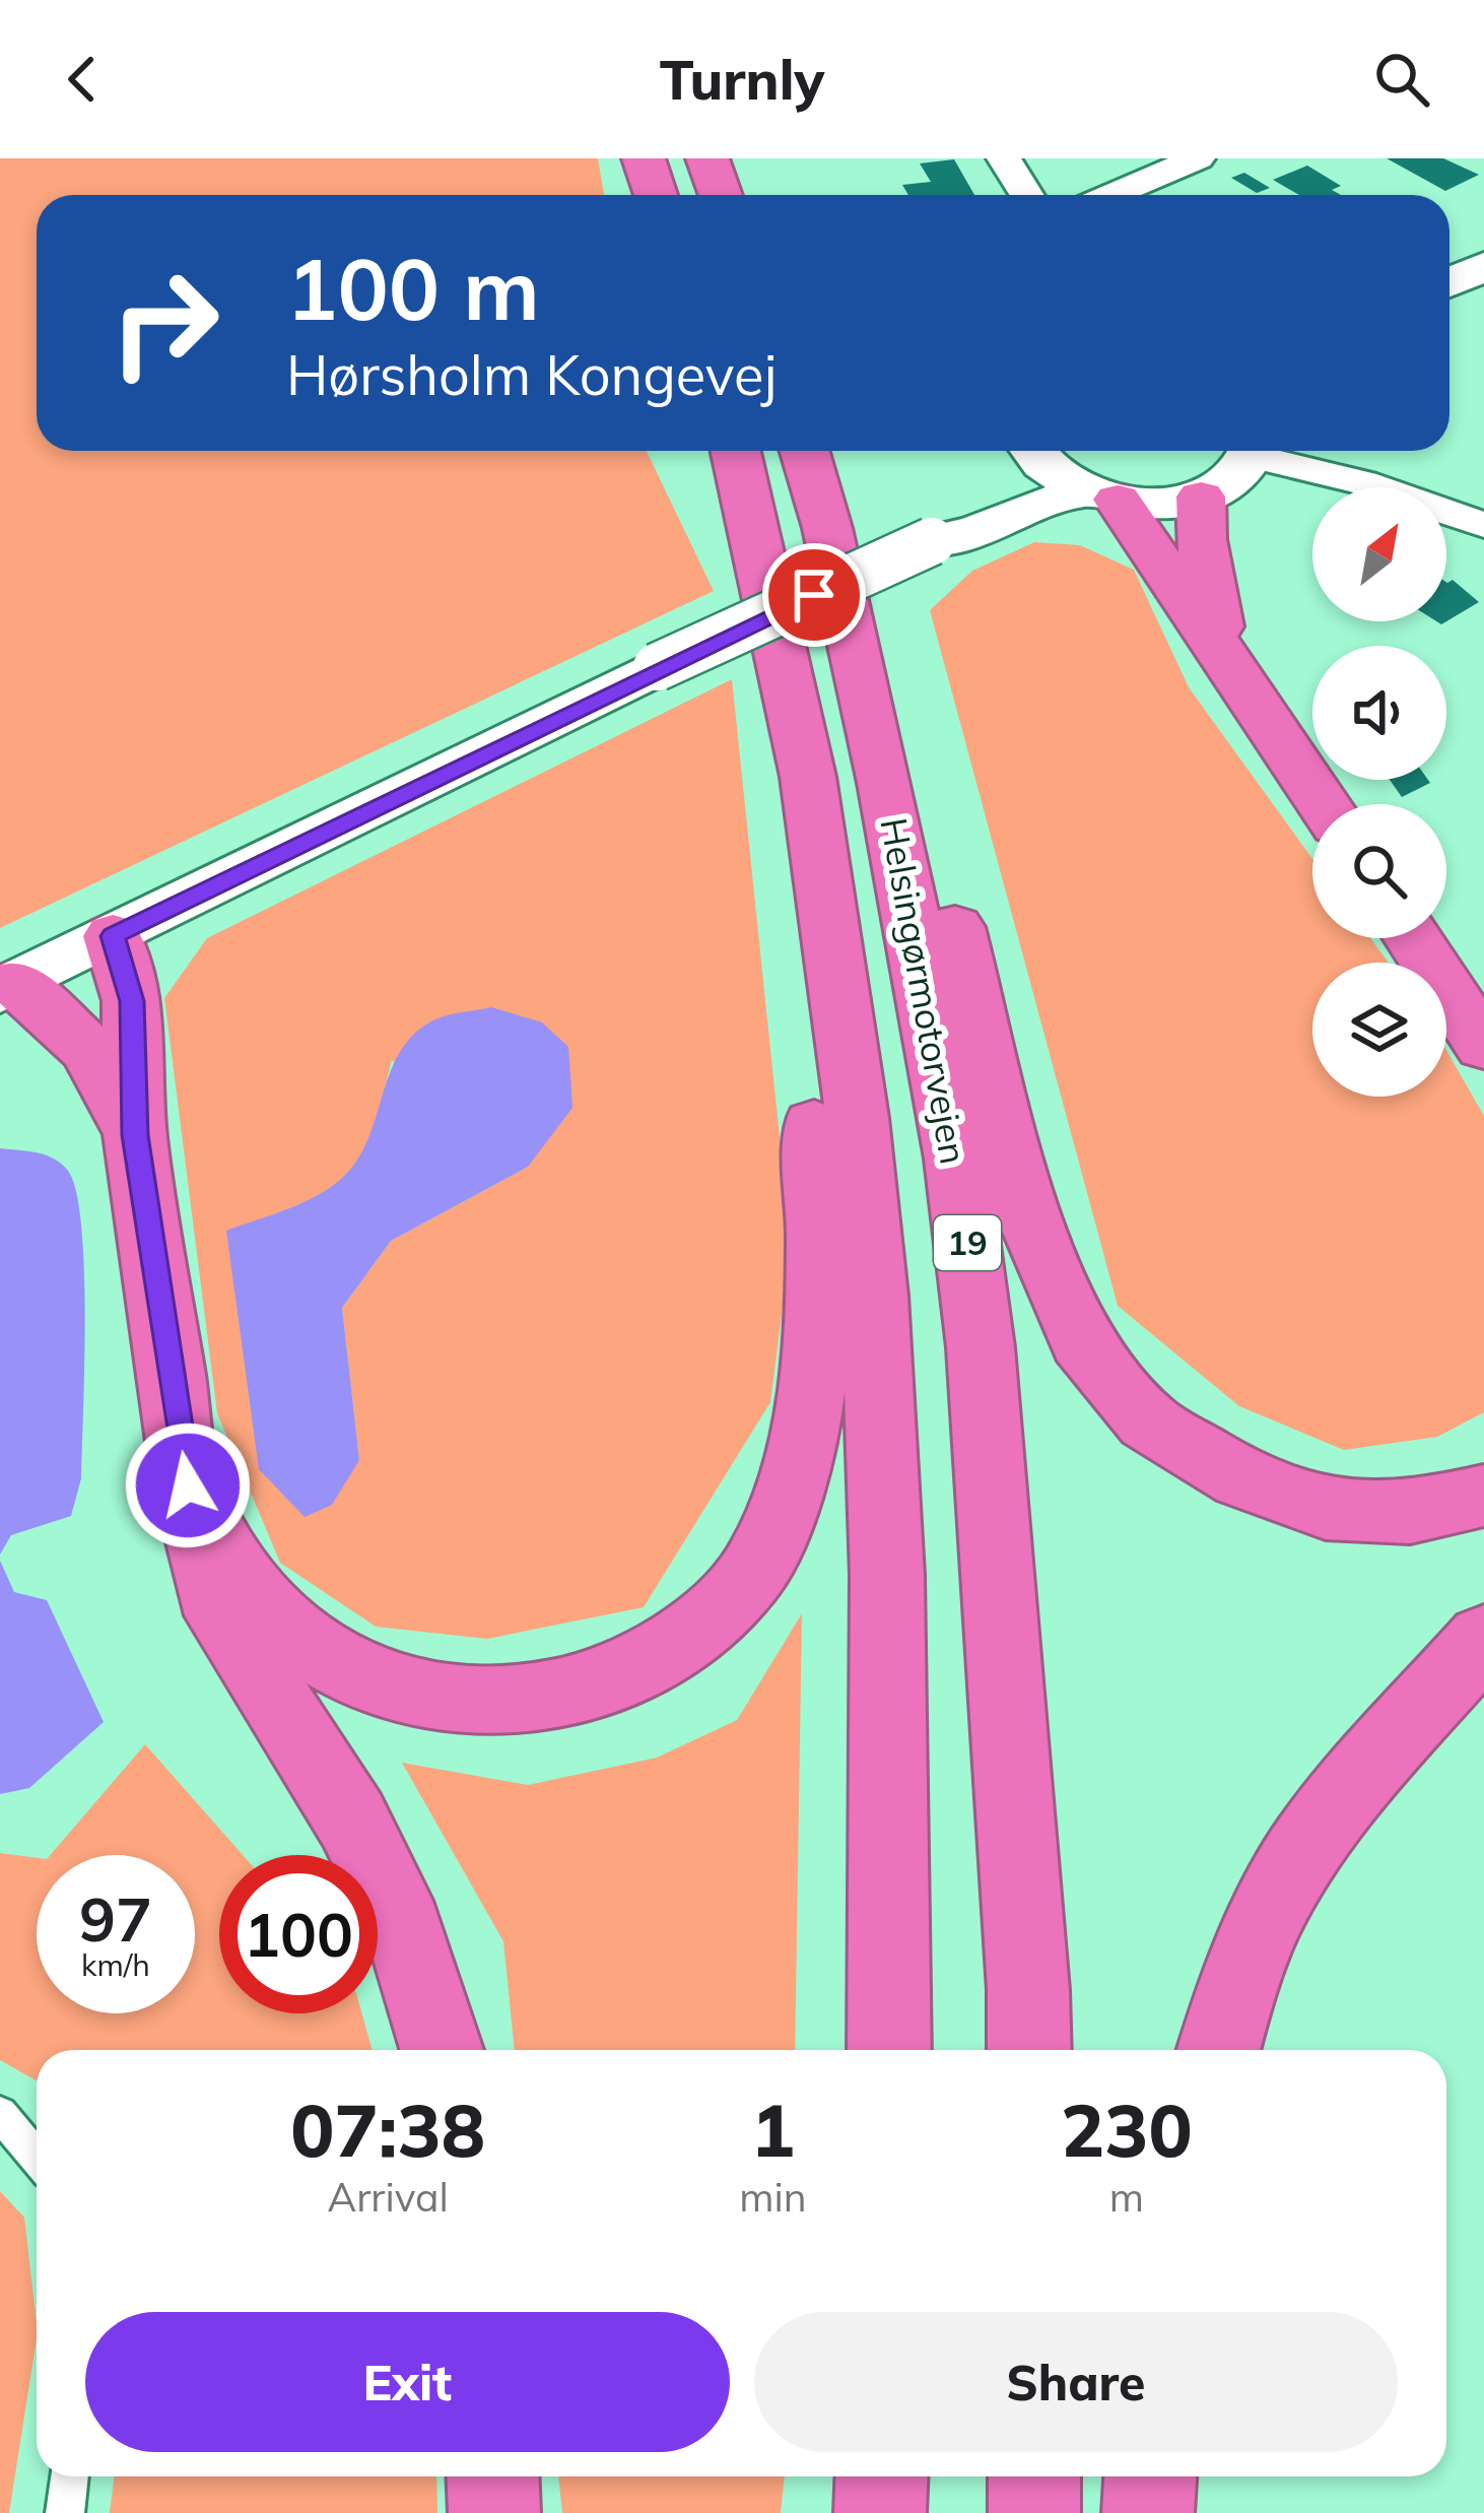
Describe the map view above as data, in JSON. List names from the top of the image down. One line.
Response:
{"streets":{"highway":["Helsingørmotorvejen","19"]},"north":"top right","page":{"header":"Turnly","turn":["100 m","Hørsholm Kongevej"],"speed":"97 km/h","limit":"100","eta":["07:38","Arrival","1","min","230","m"],"buttons":["Exit","Share"]}}
